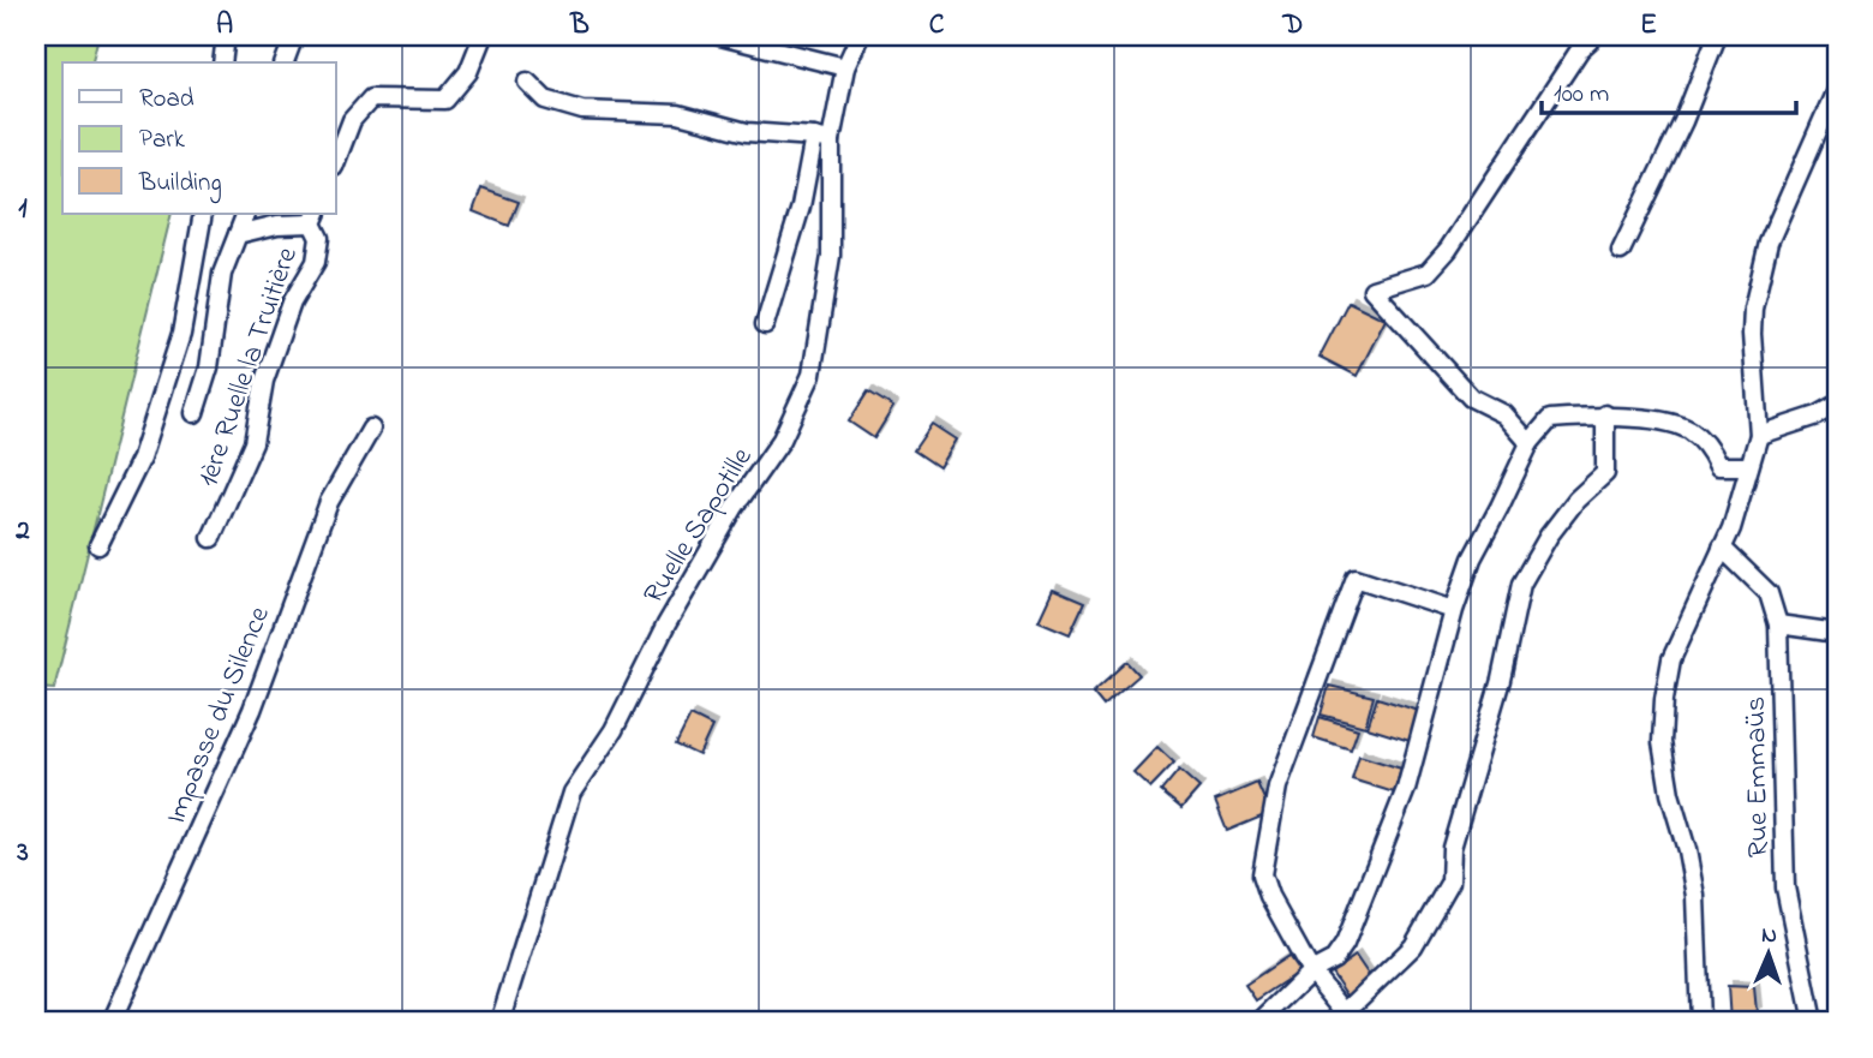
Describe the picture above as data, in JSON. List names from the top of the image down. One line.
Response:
{"streets":{"street":["1ère Ruelle la Truitière","Ruelle Sapotille","Impasse du Silence","Rue Emmaüs"]},"legend":["Road","Park","Building"],"scale_bar":"100 m","north":"top","grid":{"columns":["A","B","C","D","E"],"rows":["1","2","3"]}}
